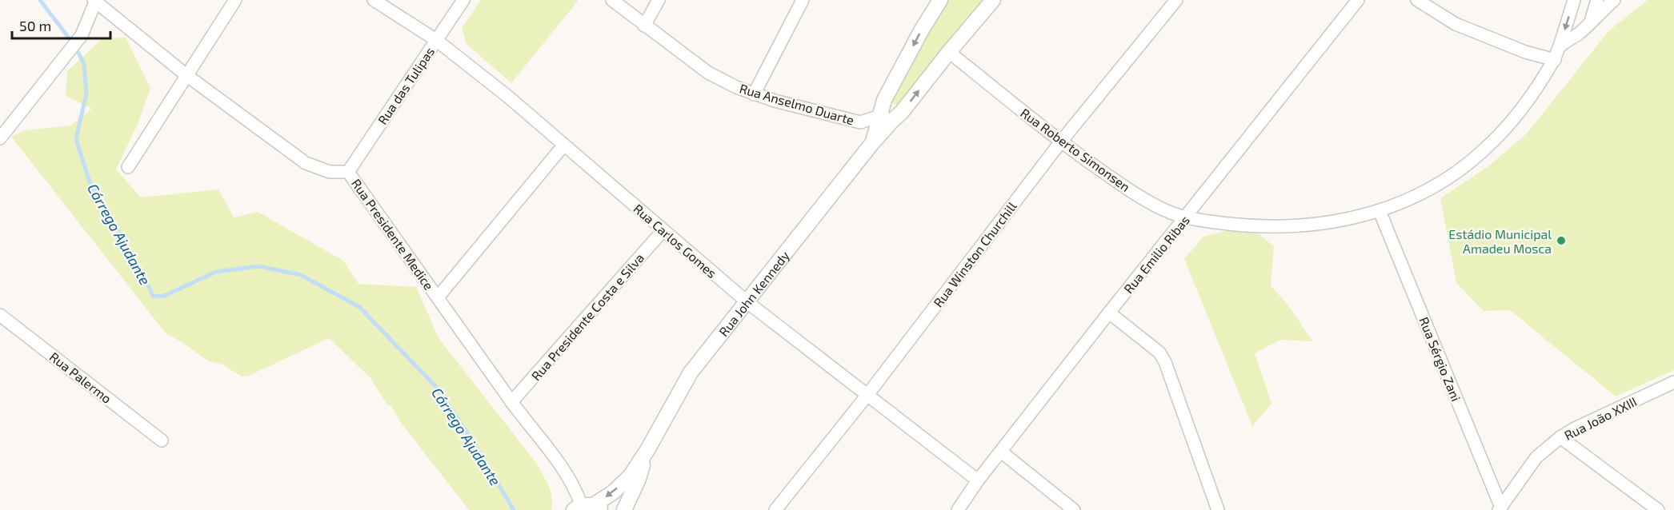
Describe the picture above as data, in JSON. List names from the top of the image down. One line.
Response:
{"streets":{"street":["Rua das Tulipas","Rua Anselmo Duarte","Rua Roberto Simonsen","Rua Presidente Medice","Rua Carlos Gomes","Rua Winston Churchill","Rua Emilio Ribas","Rua John Kennedy","Rua Presidente Costa e Silva","Rua Sérgio Zani","Rua Palermo","Rua João XXIII"]},"crossings":[["Rua das Tulipas","Rua Presidente Medice"],["Rua das Tulipas","Rua Carlos Gomes"],["Rua Anselmo Duarte","Rua John Kennedy"],["Rua Roberto Simonsen","Rua Winston Churchill"],["Rua Roberto Simonsen","Rua Emilio Ribas"],["Rua Roberto Simonsen","Rua John Kennedy"],["Rua Roberto Simonsen","Rua Sérgio Zani"],["Rua Presidente Medice","Rua John Kennedy"],["Rua Presidente Medice","Rua Presidente Costa e Silva"],["Rua Carlos Gomes","Rua Winston Churchill"],["Rua Carlos Gomes","Rua Emilio Ribas"],["Rua Carlos Gomes","Rua John Kennedy"],["Rua Carlos Gomes","Rua Presidente Costa e Silva"],["Rua Sérgio Zani","Rua João XXIII"]],"water":["Córrego Ajudante"],"places":["Estádio Municipal Amadeu Mosca"],"scale_bar":"50 m"}
